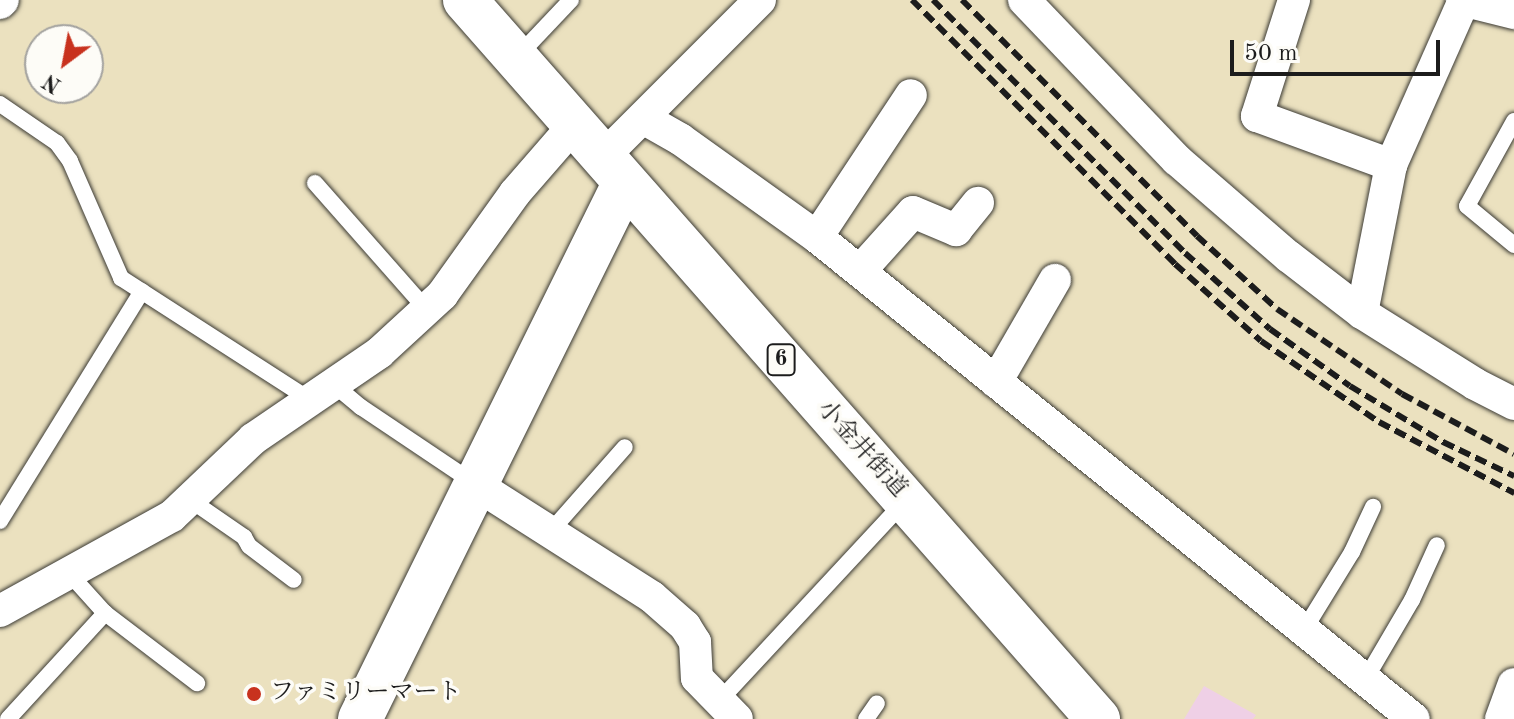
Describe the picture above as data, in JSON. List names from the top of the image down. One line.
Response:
{"streets":{"main road":["6","小金井街道"]},"places":["ファミリーマート"],"scale_bar":"50 m","north":"bottom left"}
